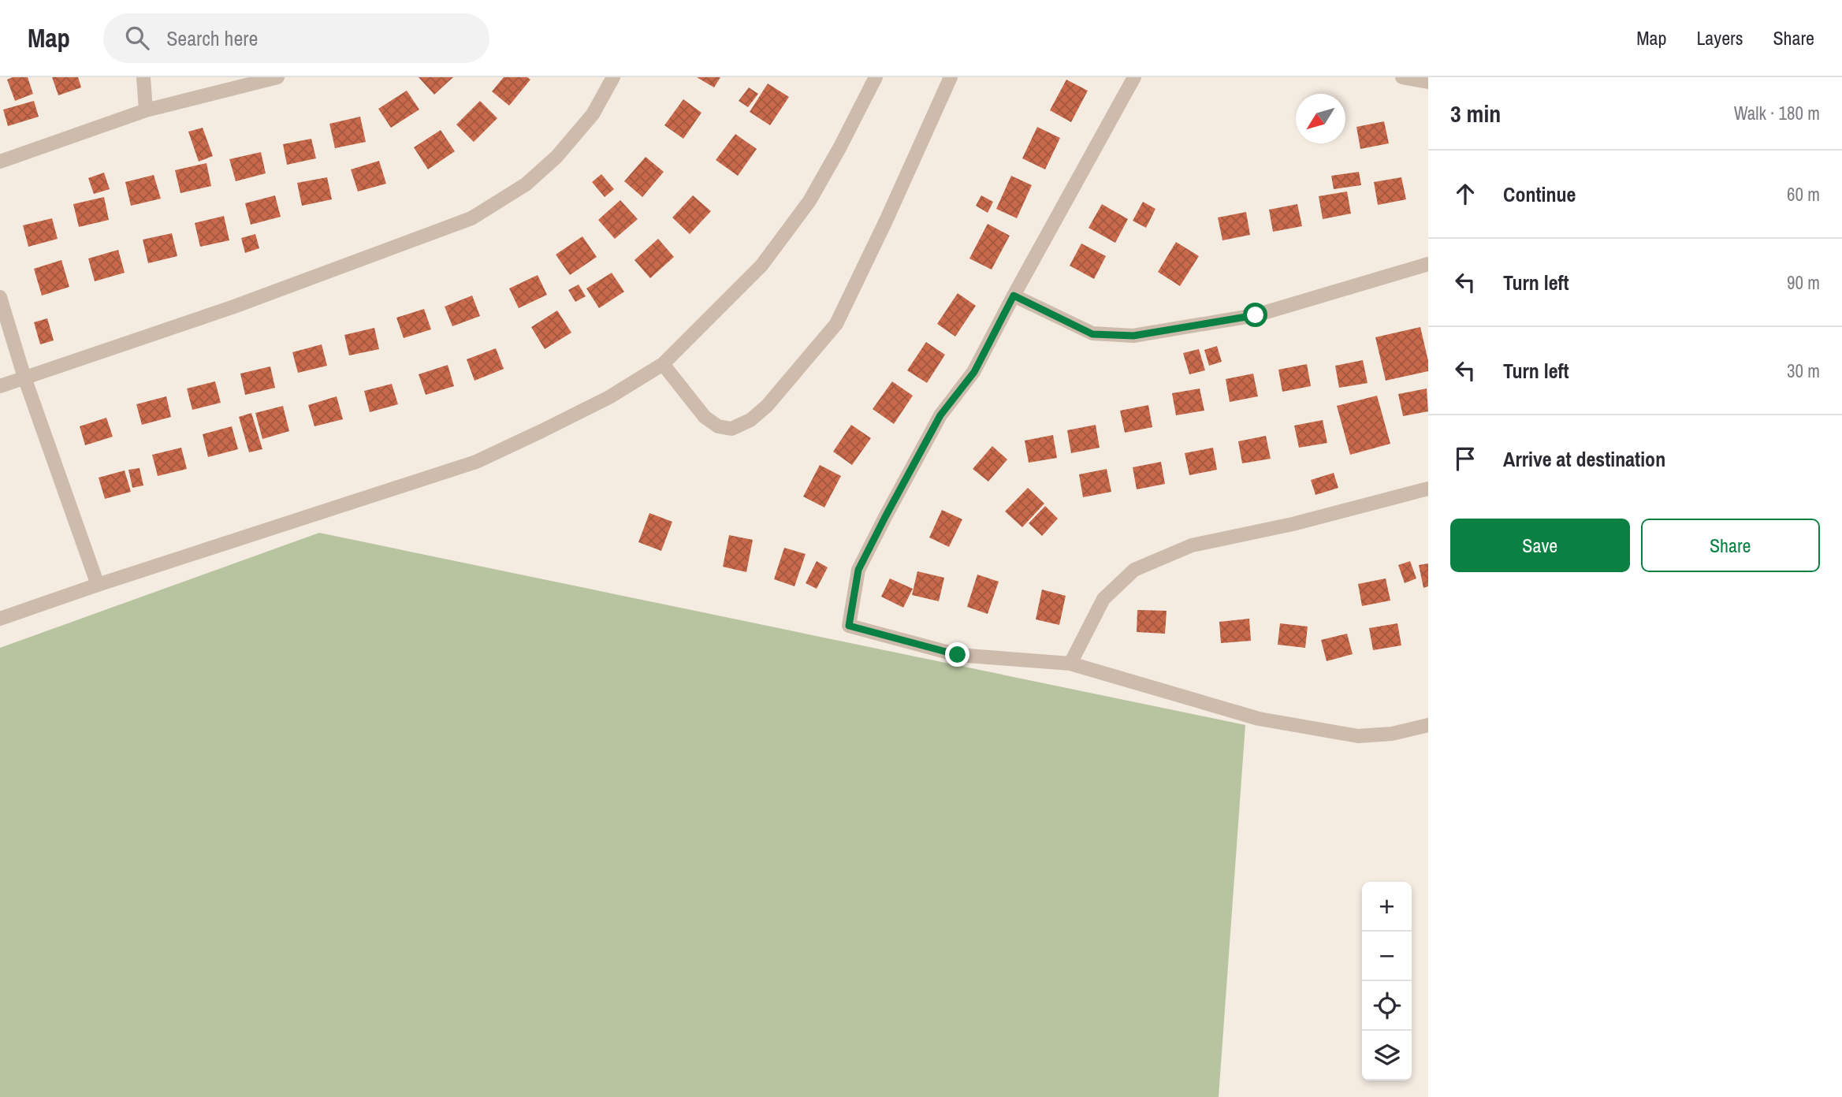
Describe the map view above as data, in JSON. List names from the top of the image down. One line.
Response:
{"north":"bottom left","page":{"header":"Map","search":"Search here","nav":["Map","Layers","Share"],"heading":["3 min","Walk · 180 m"],"list":[["Continue","60 m"],["Turn left","90 m"],["Turn left","30 m"],"Arrive at destination"],"buttons":["Save","Share"],"map_buttons":["+","−"]}}
